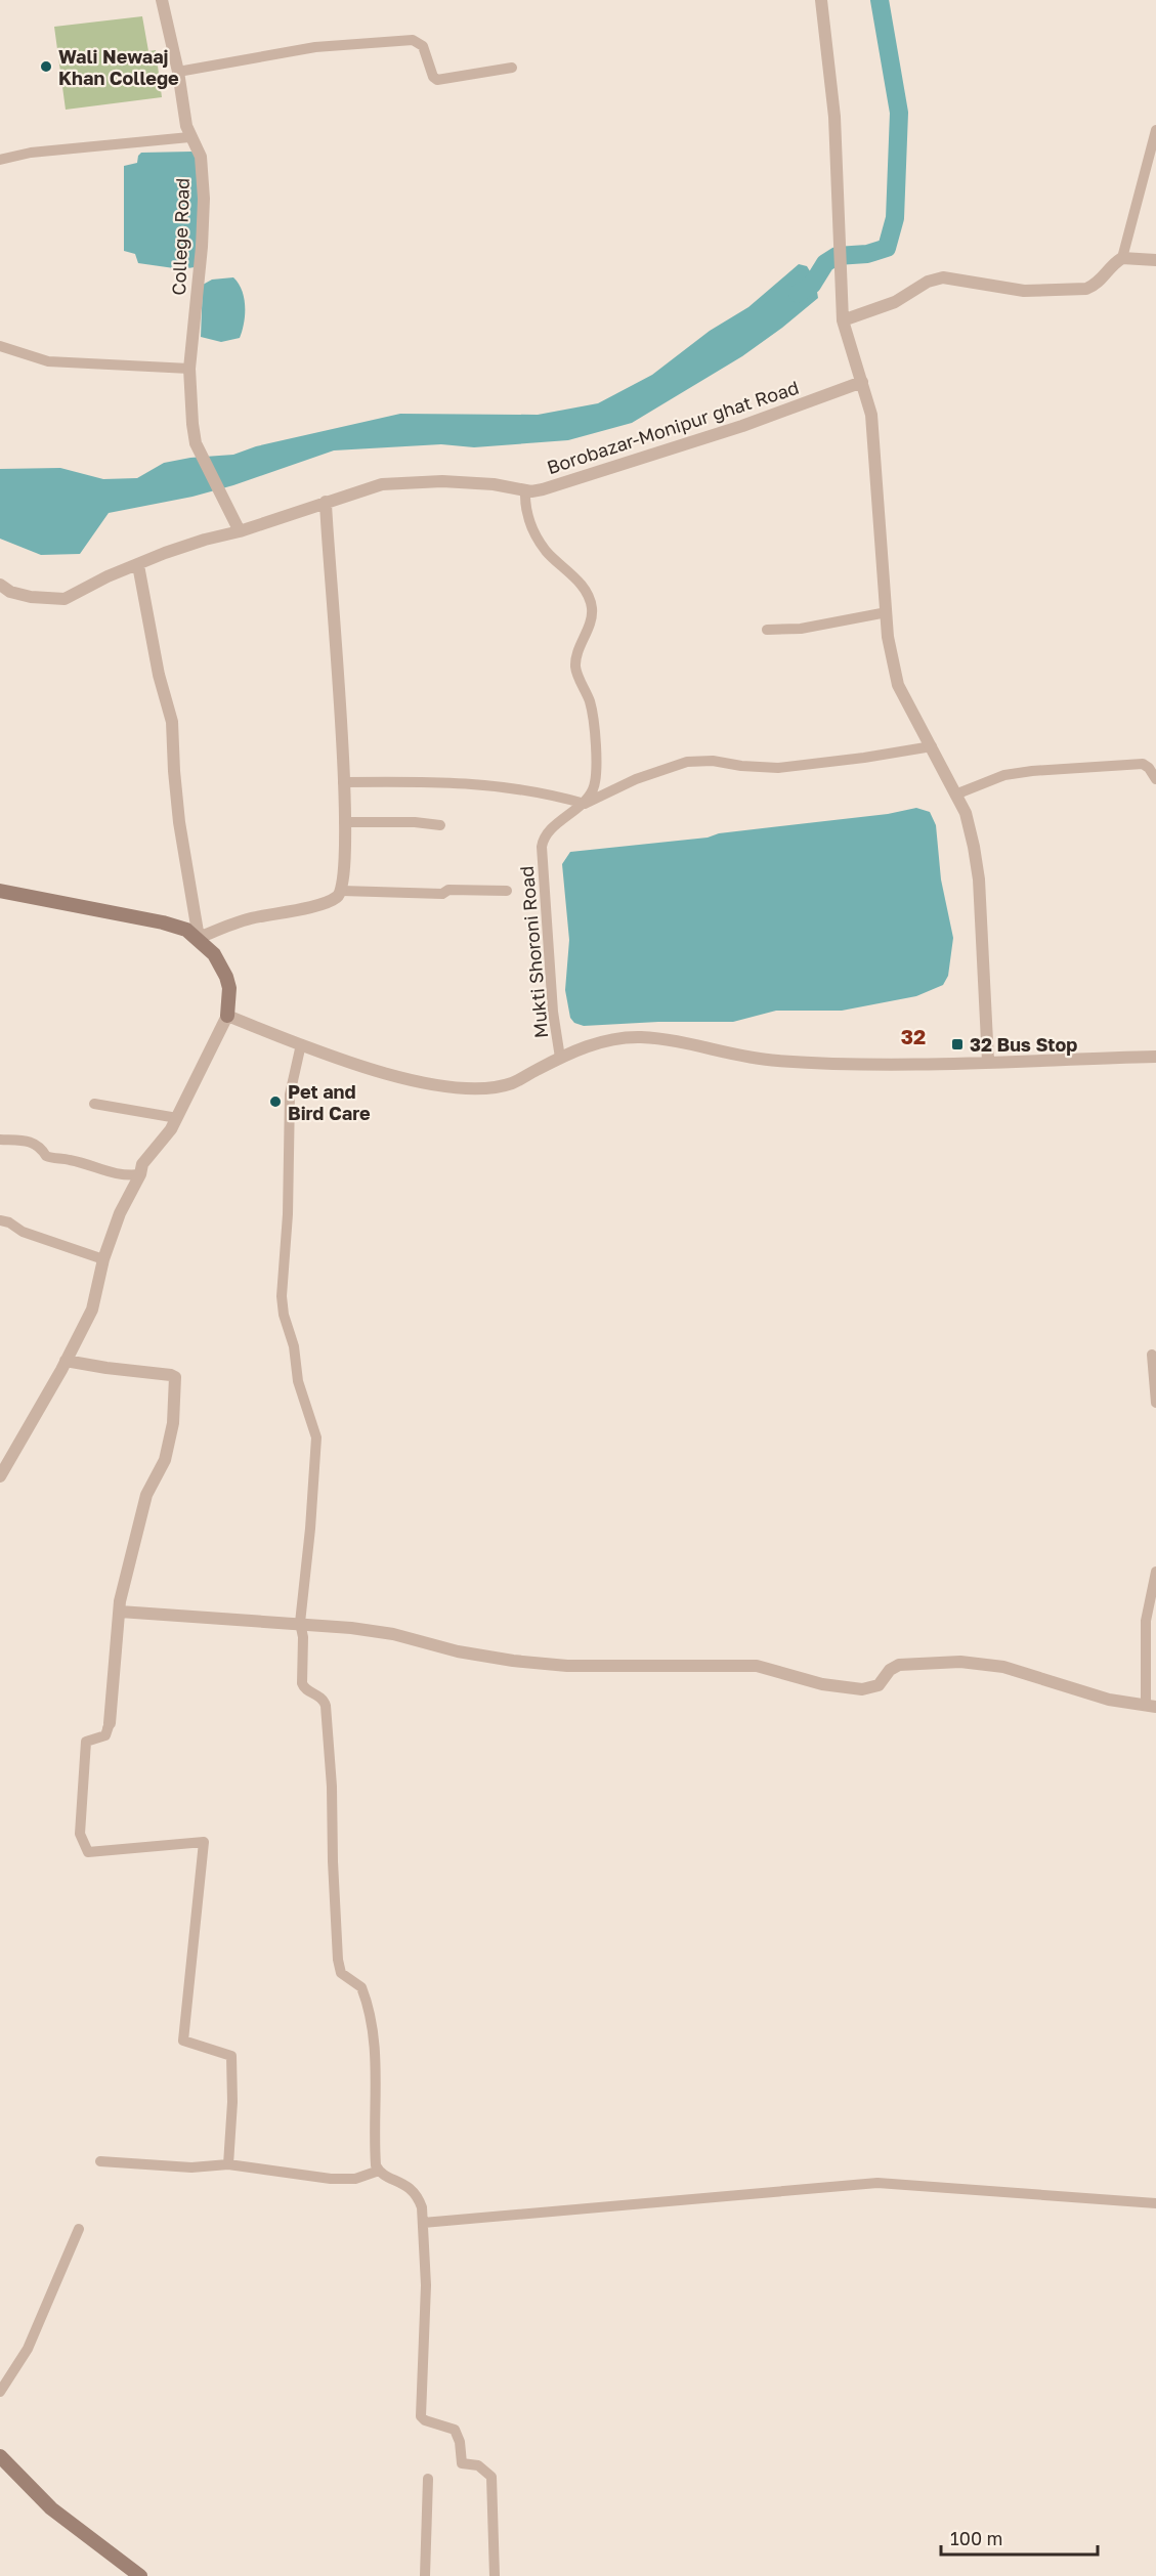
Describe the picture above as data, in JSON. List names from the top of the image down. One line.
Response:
{"streets":{"street":["College Road","Borobazar-Monipur ghat Road","Mukti Shoroni Road"]},"crossings":[["College Road","Borobazar-Monipur ghat Road"],["Borobazar-Monipur ghat Road","Mukti Shoroni Road"]],"districts":["32"],"places":{"other":["Wali Newaaj Khan College","Pet and Bird Care"],"transit":["32 Bus Stop"]},"scale_bar":"100 m"}
